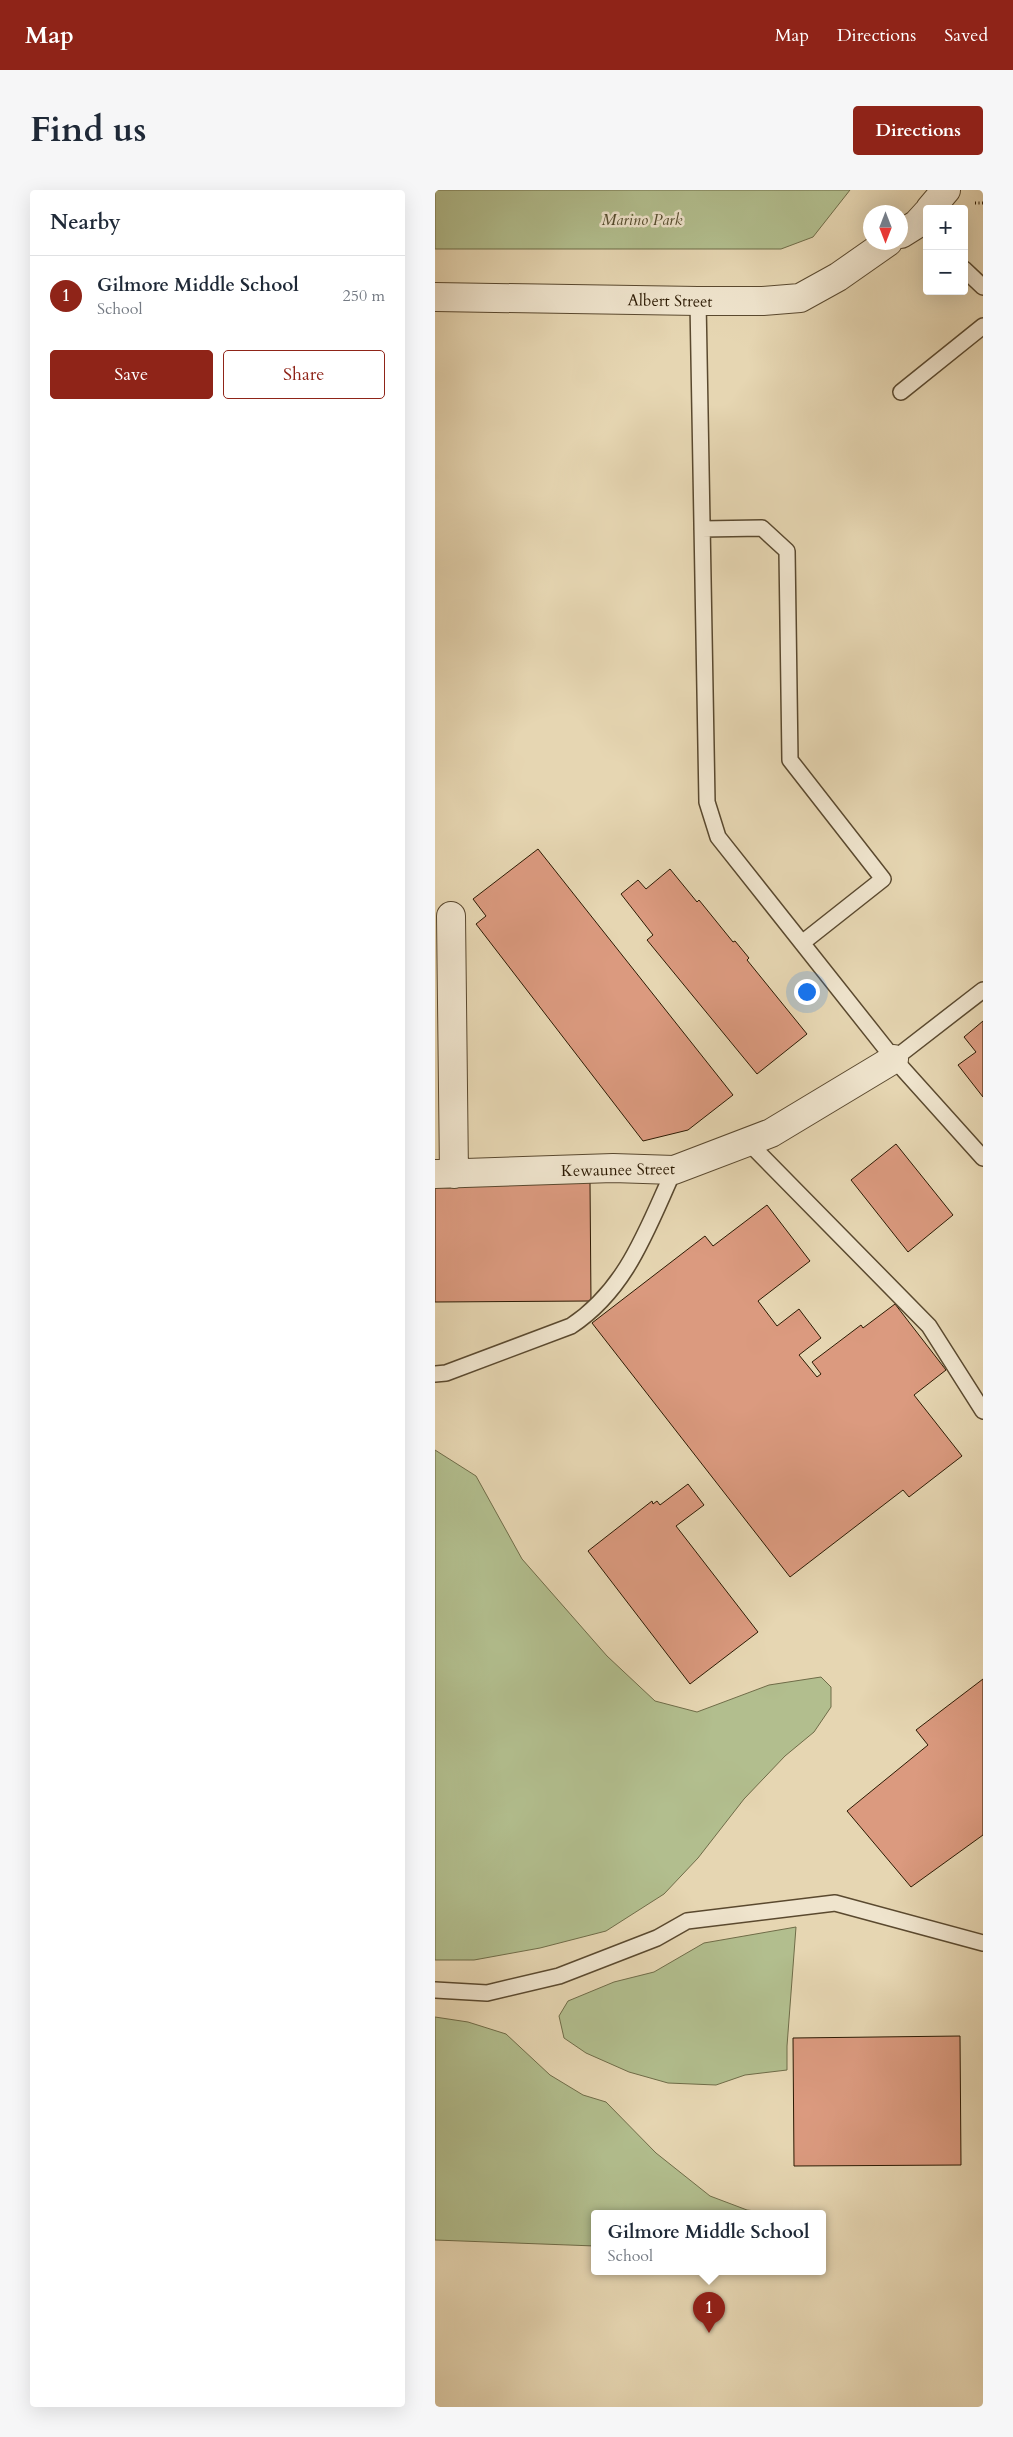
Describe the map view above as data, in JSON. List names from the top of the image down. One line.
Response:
{"streets":{"street":["Albert Street","Kewaunee Street"]},"parks":["Marino Park"],"north":"bottom","page":{"header":"Map","nav":["Map","Directions","Saved"],"title":"Find us","buttons":["Directions",["Save","Share"]],"heading":"Nearby","map_buttons":["+","−"],"list":[{"mark":"1","name":"Gilmore Middle School","note":"School","value":"250 m"}],"popup":["Gilmore Middle School","School"],"pins":"1"}}
